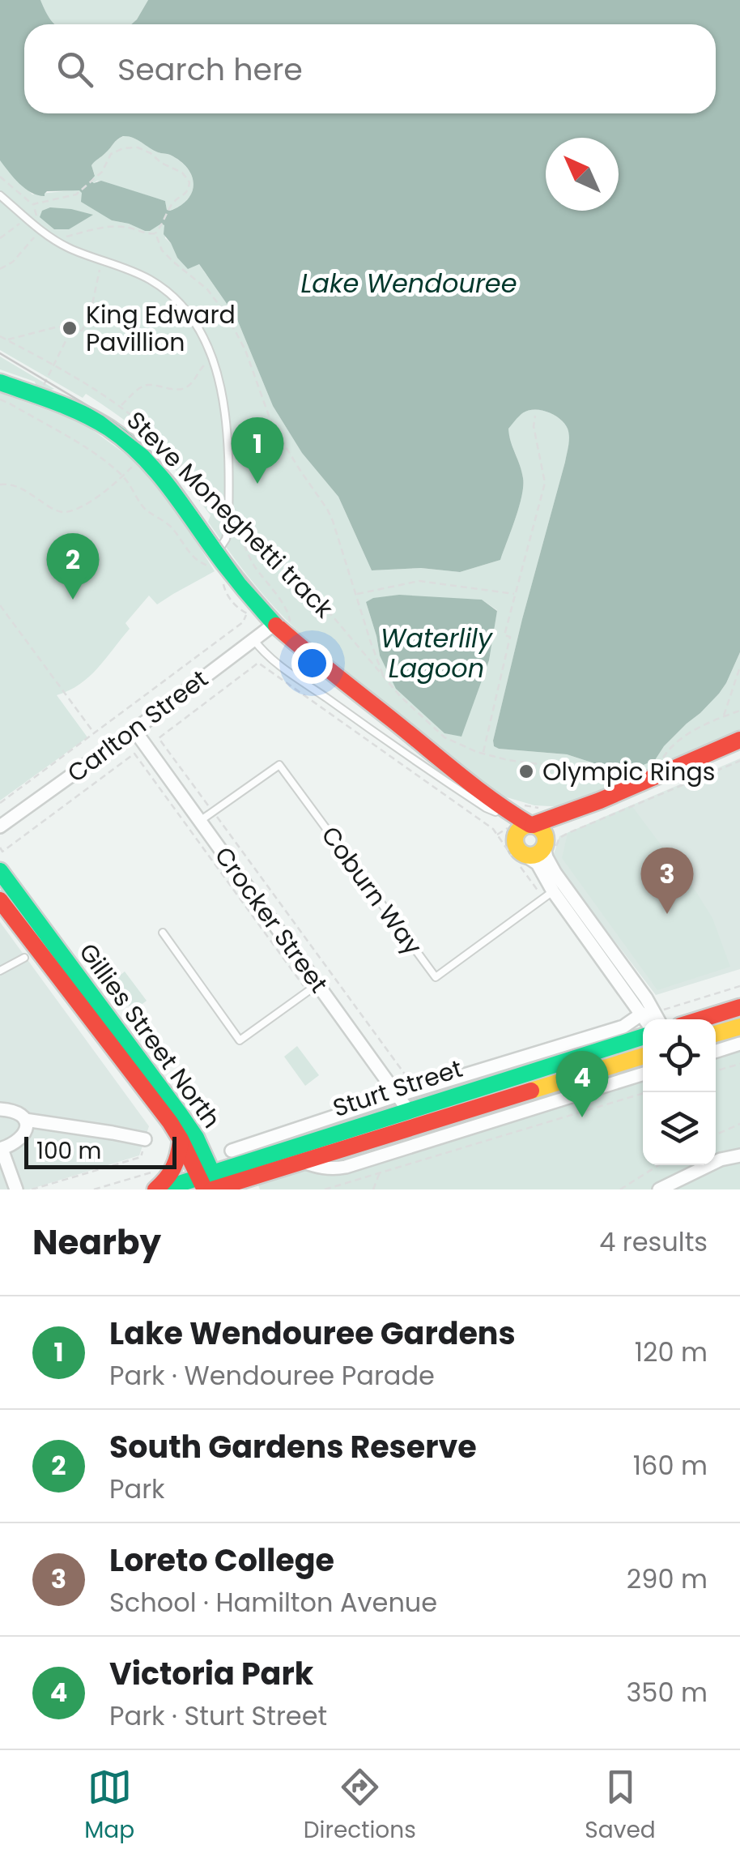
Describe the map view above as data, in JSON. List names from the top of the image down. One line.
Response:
{"streets":{"main road":["Gillies Street North","Sturt Street"],"street":["Carlton Street","Crocker Street"],"lane":["Coburn Way"],"path":["Steve Moneghetti track"]},"crossings":[["Carlton Street","Crocker Street"],["Coburn Way","Crocker Street"],["Crocker Street","Sturt Street"],["Gillies Street North","Sturt Street"]],"water":["Lake Wendouree","Waterlily Lagoon"],"places":["King Edward Pavillion","Olympic Rings"],"scale_bar":"100 m","north":"top left","page":{"search":"Search here","pins":["1","2","3","4"],"scale":"100 m","heading":["Nearby","4 results"],"list":[{"mark":"1","name":"Lake Wendouree Gardens","note":"Park · Wendouree Parade","value":"120 m"},{"mark":"2","name":"South Gardens Reserve","note":"Park","value":"160 m"},{"mark":"3","name":"Loreto College","note":"School · Hamilton Avenue","value":"290 m"},{"mark":"4","name":"Victoria Park","note":"Park · Sturt Street","value":"350 m"}],"nav":["Map","Directions","Saved"]}}
